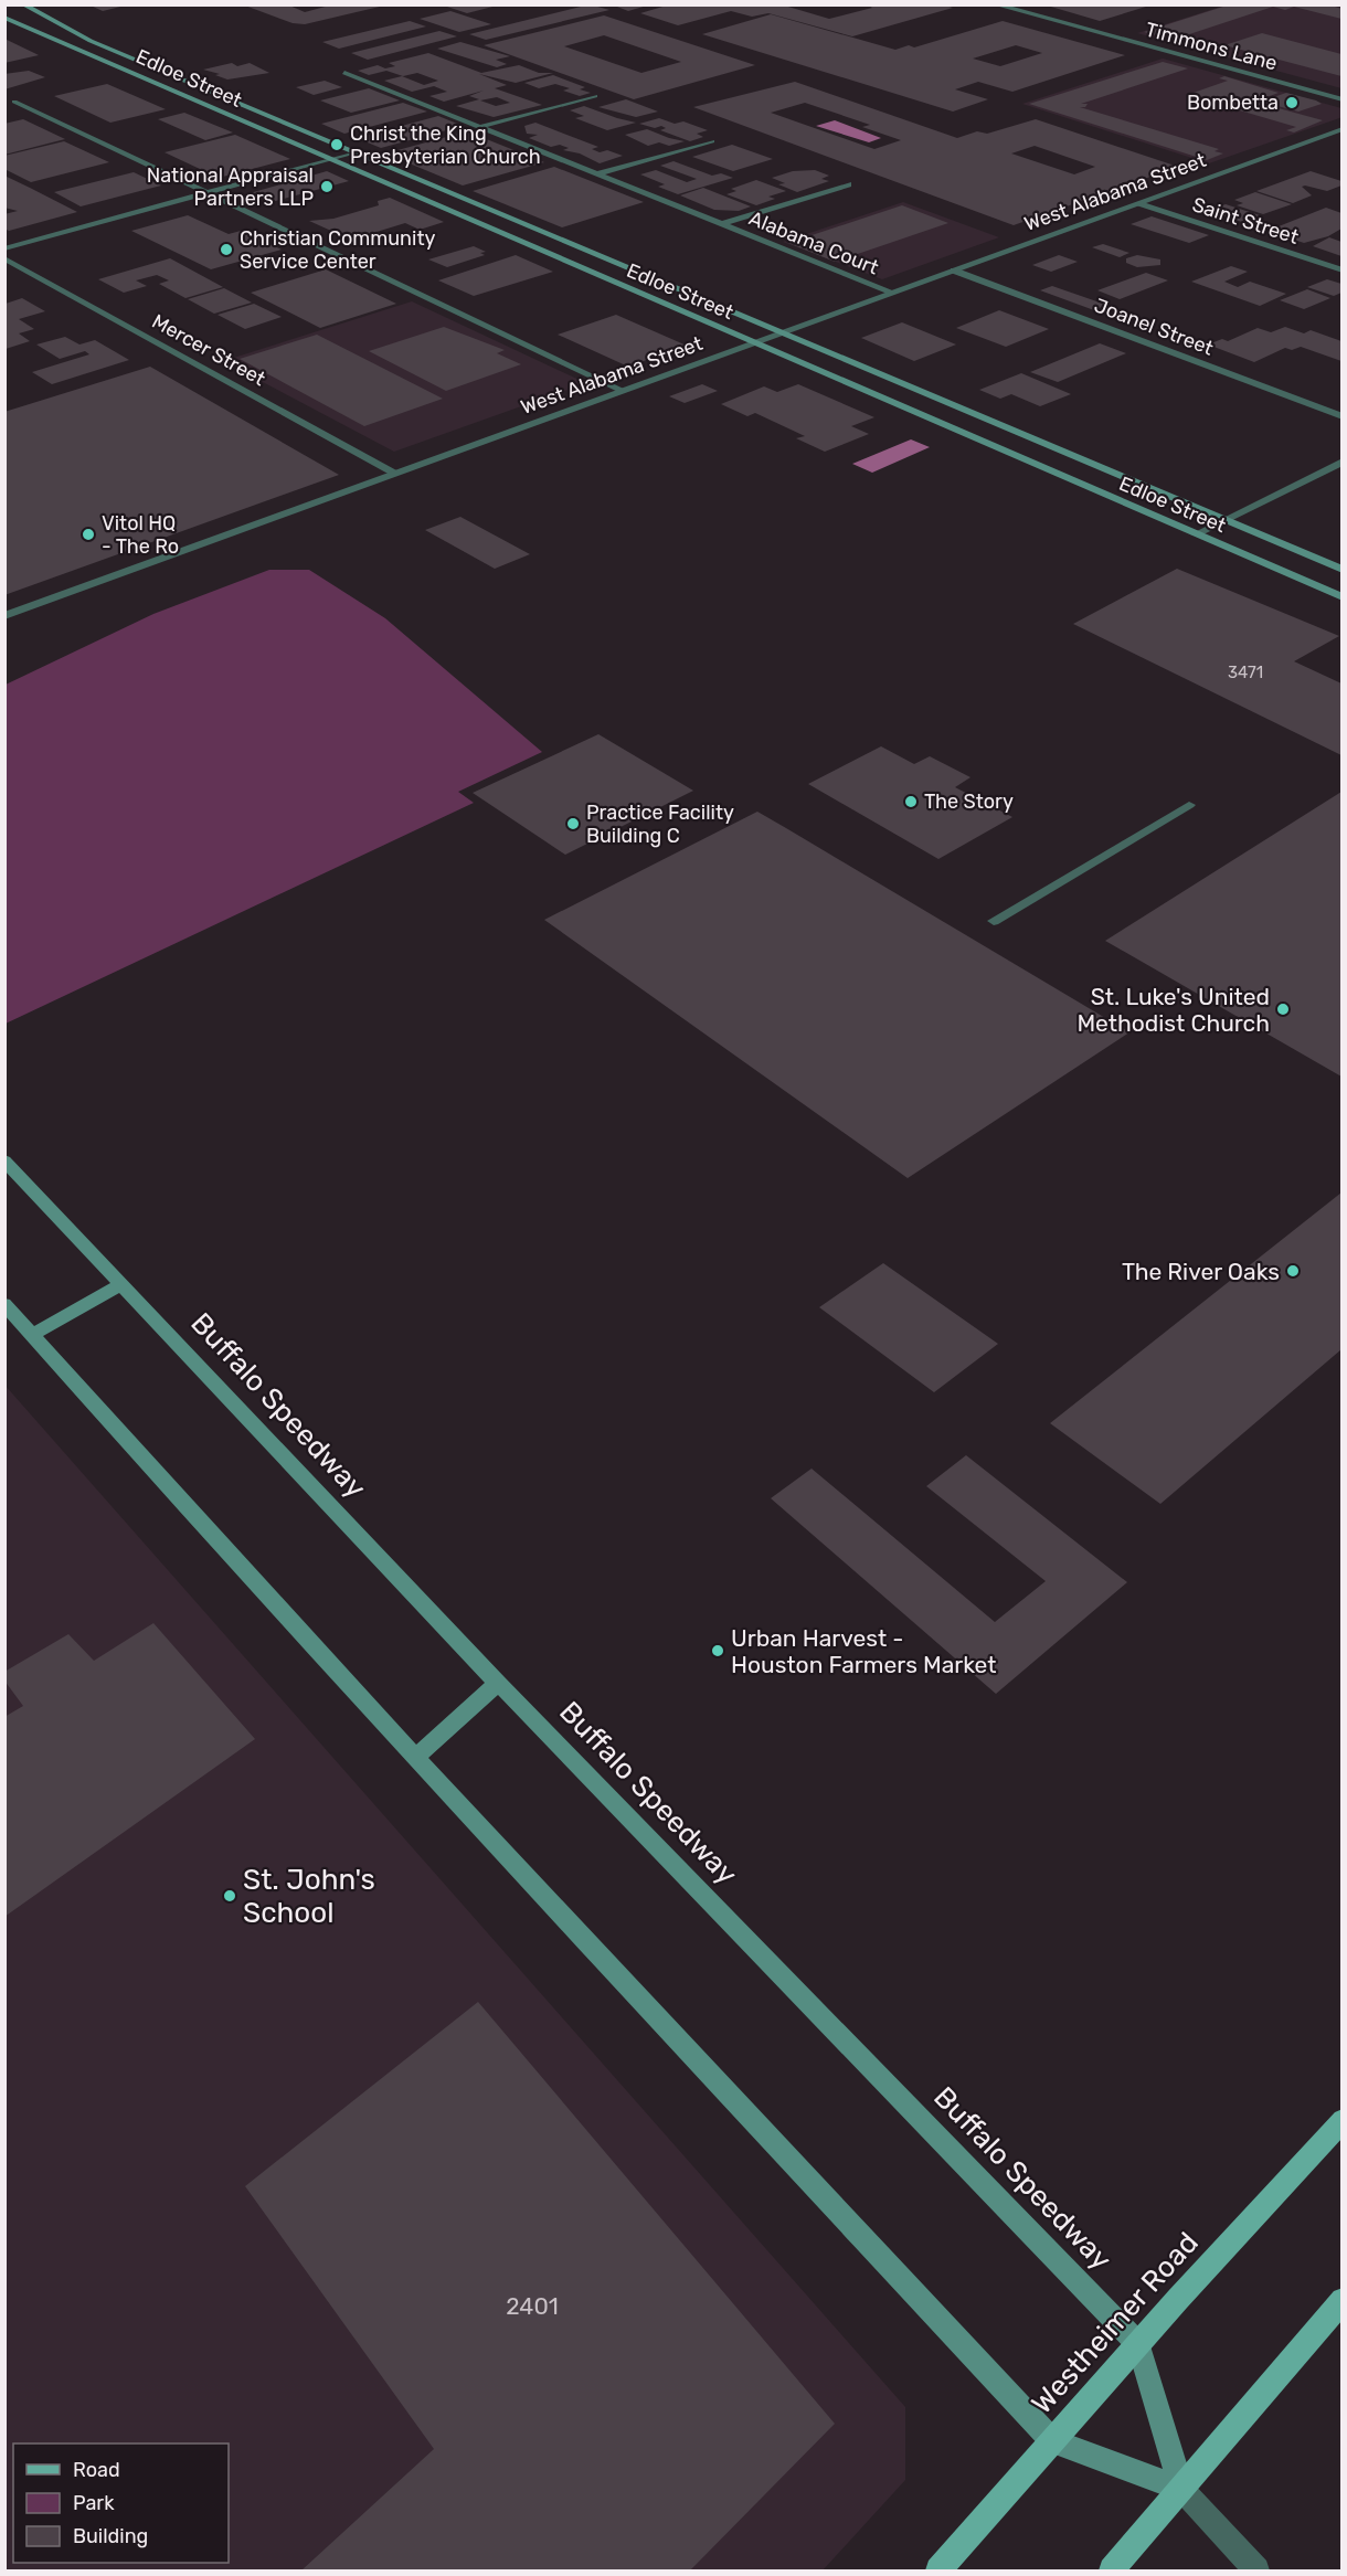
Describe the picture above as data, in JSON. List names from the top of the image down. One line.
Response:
{"streets":{"main road":["Edloe Street","Buffalo Speedway","Westheimer Road"],"street":["Timmons Lane","West Alabama Street","Saint Street","Alabama Court","Joanel Street","Mercer Street"]},"crossings":[["Edloe Street","West Alabama Street"],["West Alabama Street","Saint Street"],["West Alabama Street","Alabama Court"],["West Alabama Street","Joanel Street"],["West Alabama Street","Mercer Street"],["Buffalo Speedway","Westheimer Road"]],"places":["Bombetta","Christ the King Presbyterian Church","National Appraisal Partners LLP","Christian Community Service Center","Vitol HQ - The Ro","The Story","Practice Facility Building C","St. Luke's United Methodist Church","The River Oaks","Urban Harvest - Houston Farmers Market","St. John's School"],"house_numbers":["3471","2401"],"legend":["Road","Park","Building"]}
